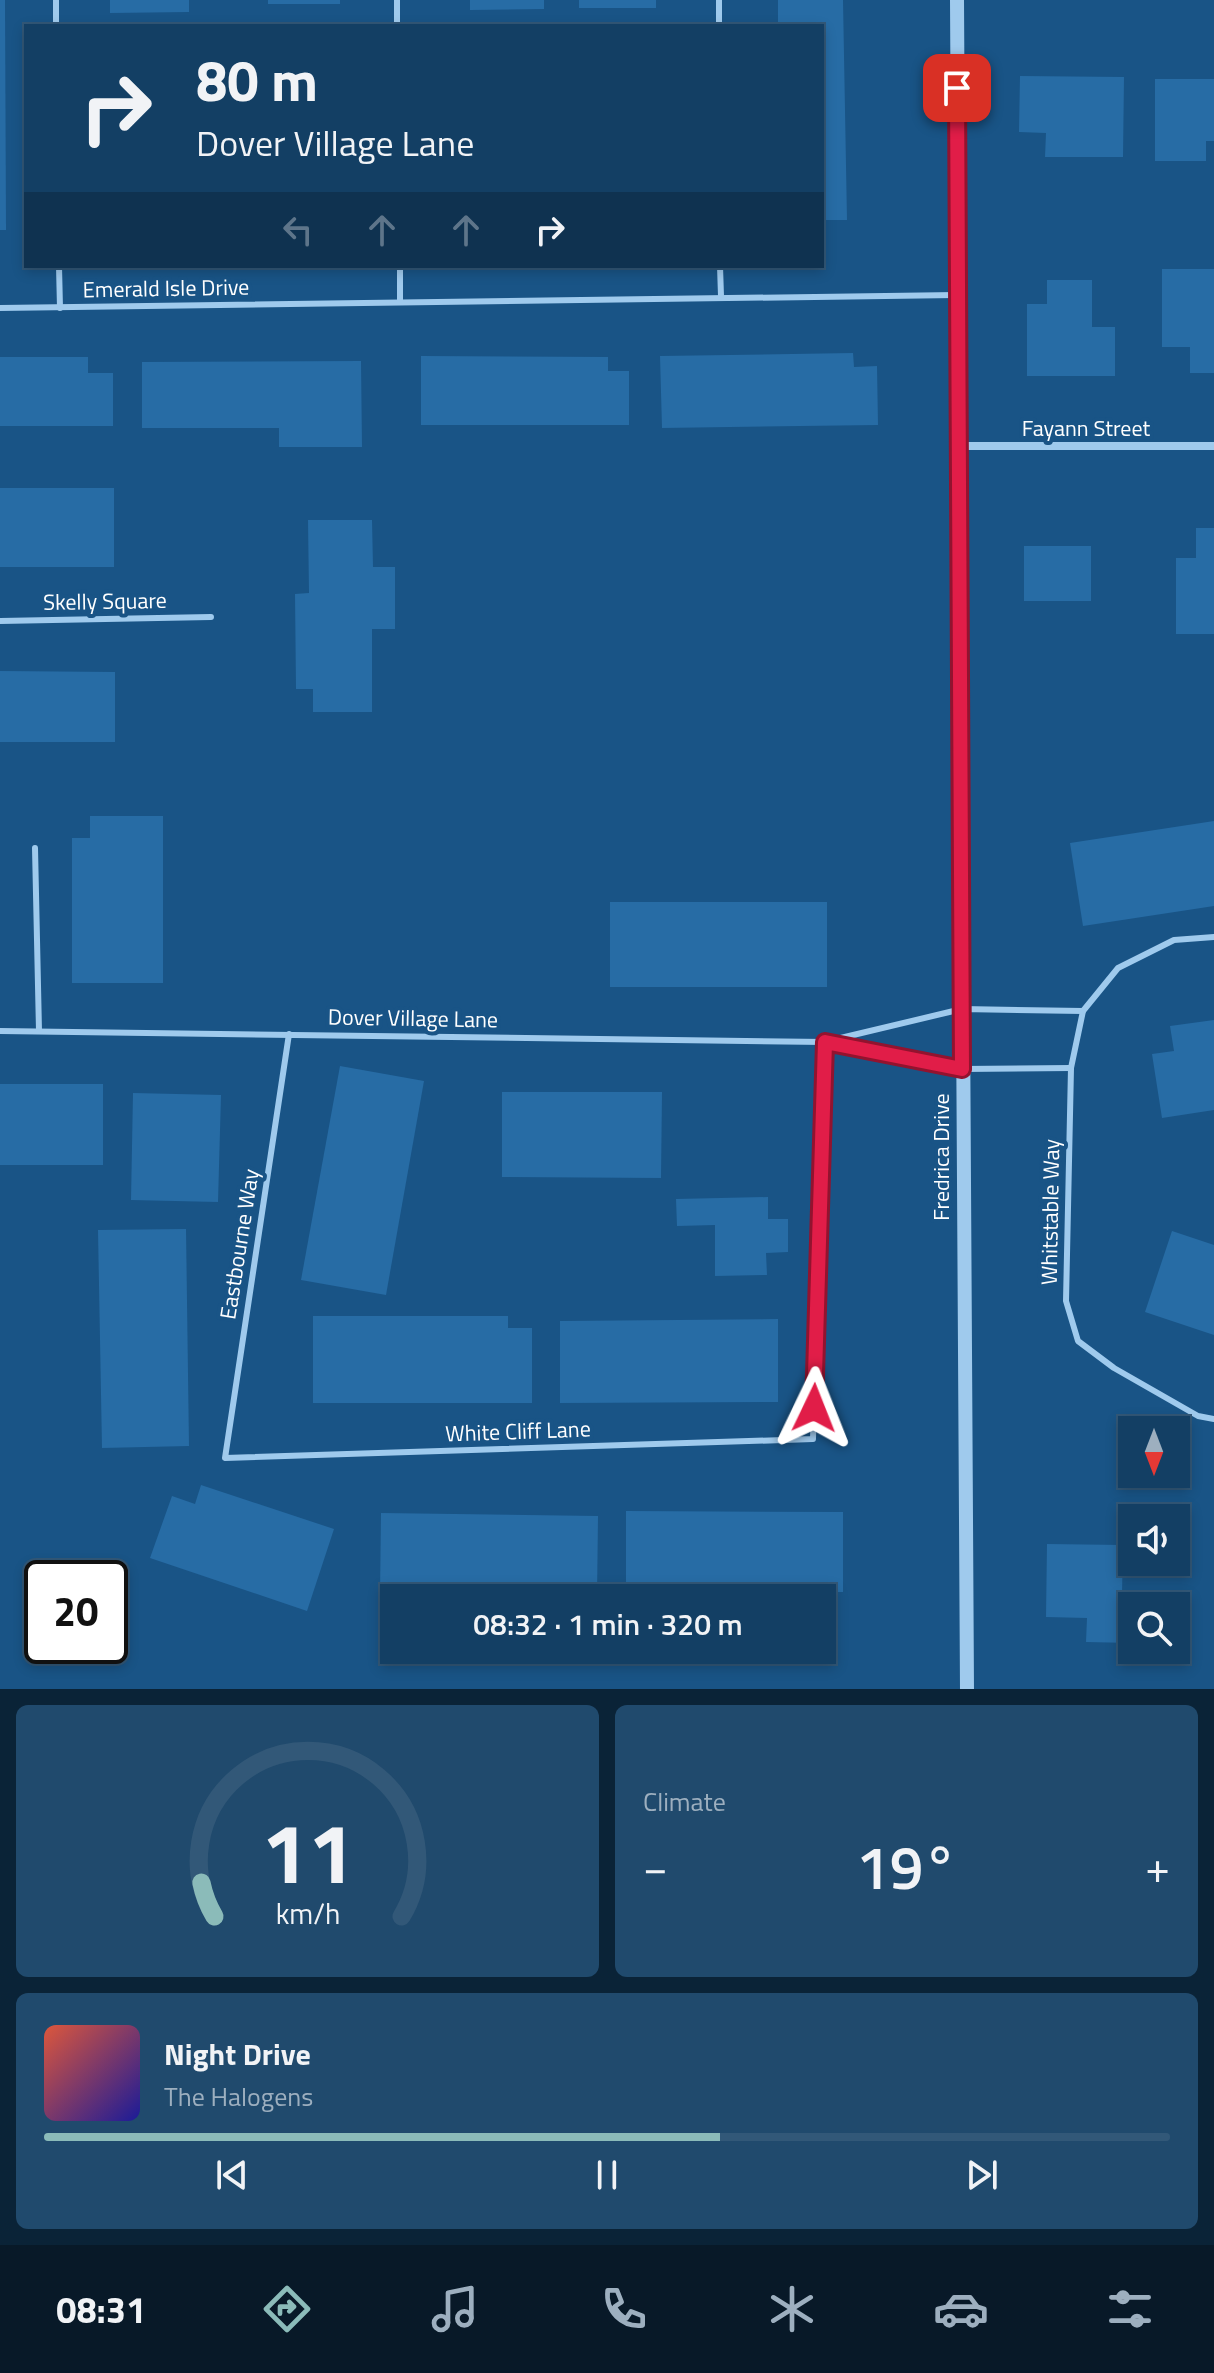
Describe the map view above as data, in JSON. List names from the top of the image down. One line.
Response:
{"streets":{"street":["Fayann Street","Fredrica Drive"],"lane":["Emerald Isle Drive","Skelly Square","Dover Village Lane","Whitstable Way","Eastbourne Way","White Cliff Lane"]},"crossings":[["Emerald Isle Drive","Fredrica Drive"],["Fayann Street","Fredrica Drive"],["Dover Village Lane","Fredrica Drive"],["Dover Village Lane","Whitstable Way"],["Dover Village Lane","Eastbourne Way"],["Dover Village Lane","White Cliff Lane"],["Eastbourne Way","White Cliff Lane"]],"north":"bottom","page":{"turn":["80 m","Dover Village Lane"],"limit":"20","trip":"08:32 · 1 min · 320 m","tile":"Climate","heat":["−","19°","+"],"song":["Night Drive","The Halogens"],"tabs":"08:31","gauge":["11","km/h"]}}
